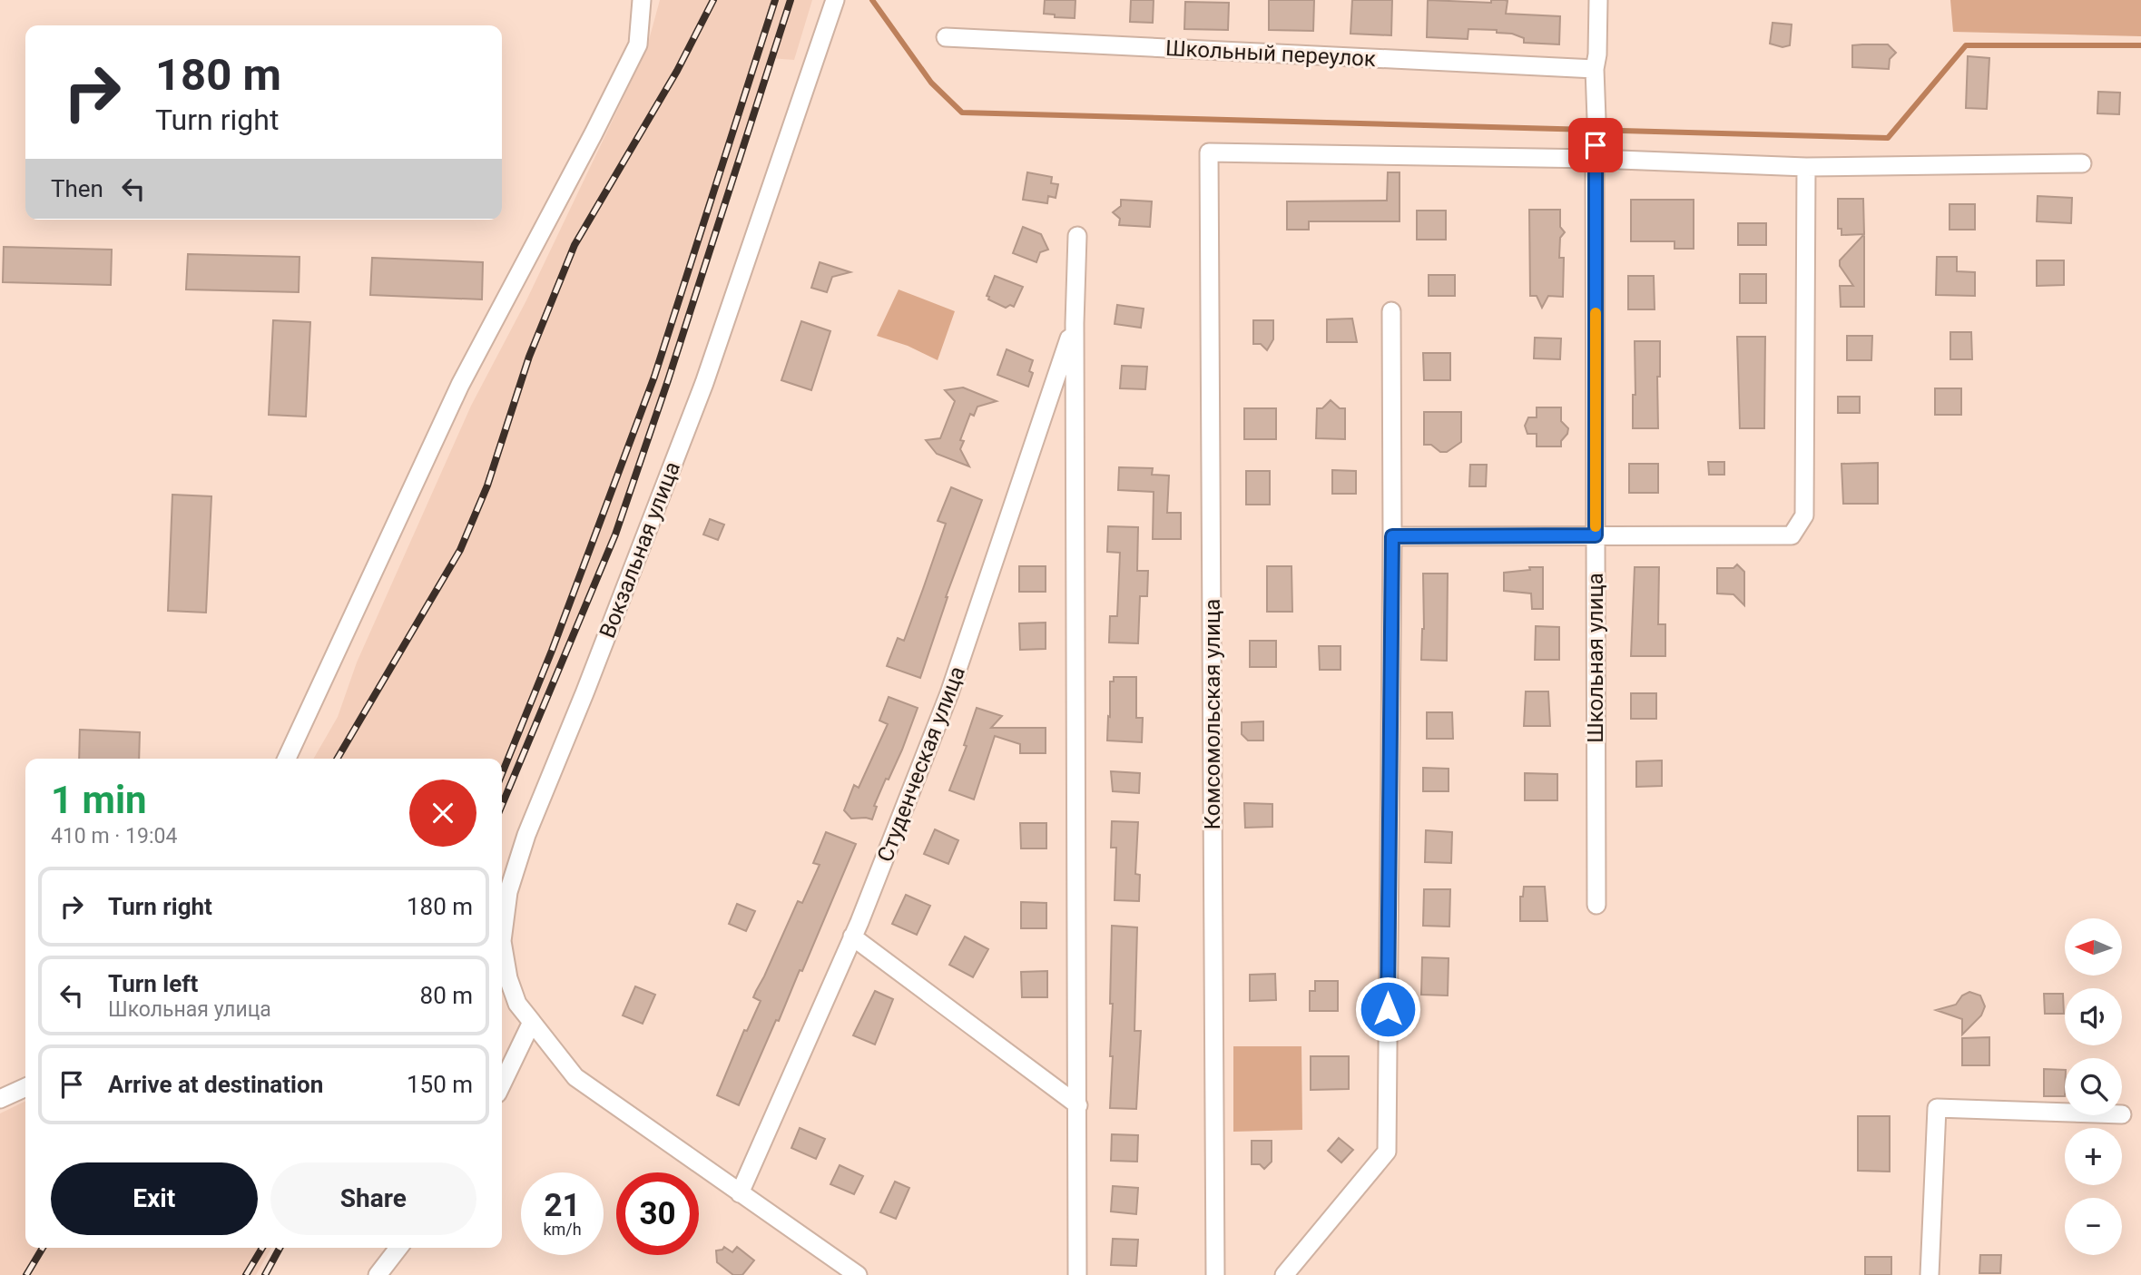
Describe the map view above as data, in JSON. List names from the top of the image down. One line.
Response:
{"streets":{"street":["Школьный переулок","Вокзальная улица","Школьная улица","Комсомольская улица","Студенческая улица"]},"crossings":[["Школьный переулок","Школьная улица"],["Вокзальная улица","Студенческая улица"],["Школьная улица","Комсомольская улица"]],"north":"left","page":{"turn":["180 m","Turn right"],"then":"Then","heading":["1 min","410 m · 19:04"],"list":[{"name":"Turn right","value":"180 m"},{"name":"Turn left","note":"Школьная улица","value":"80 m"},{"name":"Arrive at destination","value":"150 m"}],"map_buttons":["+","−"],"buttons":["Exit","Share"],"speed":"21 km/h","limit":"30"}}
